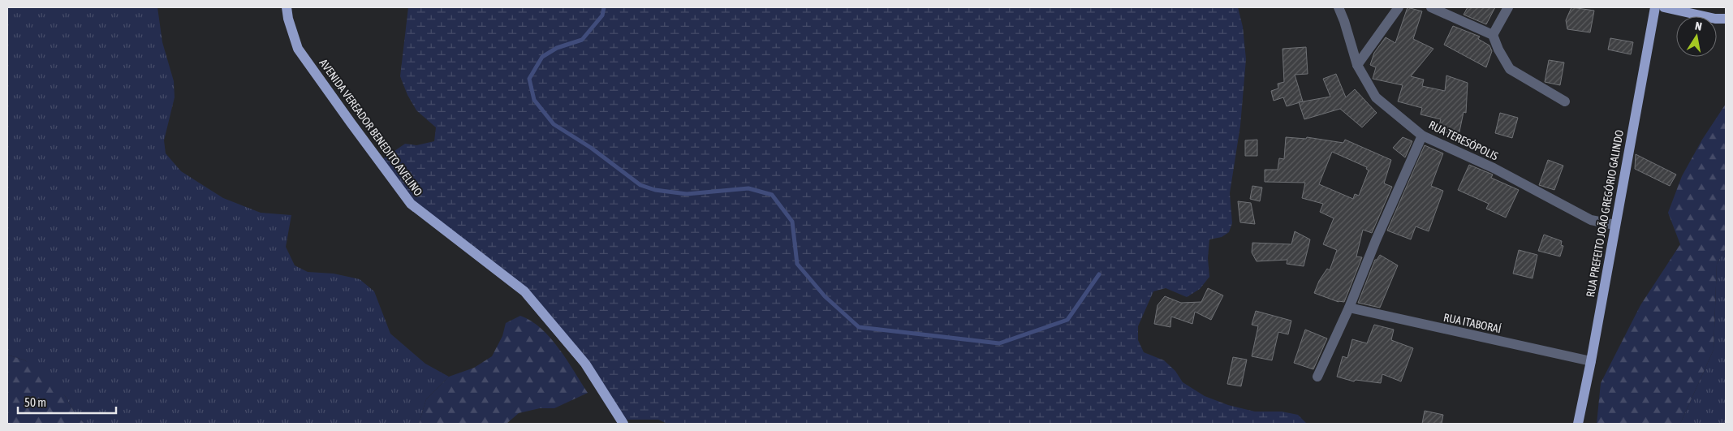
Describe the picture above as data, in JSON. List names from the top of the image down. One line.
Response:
{"streets":{"main road":["AVENIDA VEREADOR BENEDITO AVELINO","RUA PREFEITO JOÃO GREGÓRIO GALINDO"],"street":["RUA TERESÓPOLIS","RUA ITABORAÍ"]},"crossings":[["RUA TERESÓPOLIS","RUA PREFEITO JOÃO GREGÓRIO GALINDO"],["RUA PREFEITO JOÃO GREGÓRIO GALINDO","RUA ITABORAÍ"]],"scale_bar":"50 m","north":"top"}
